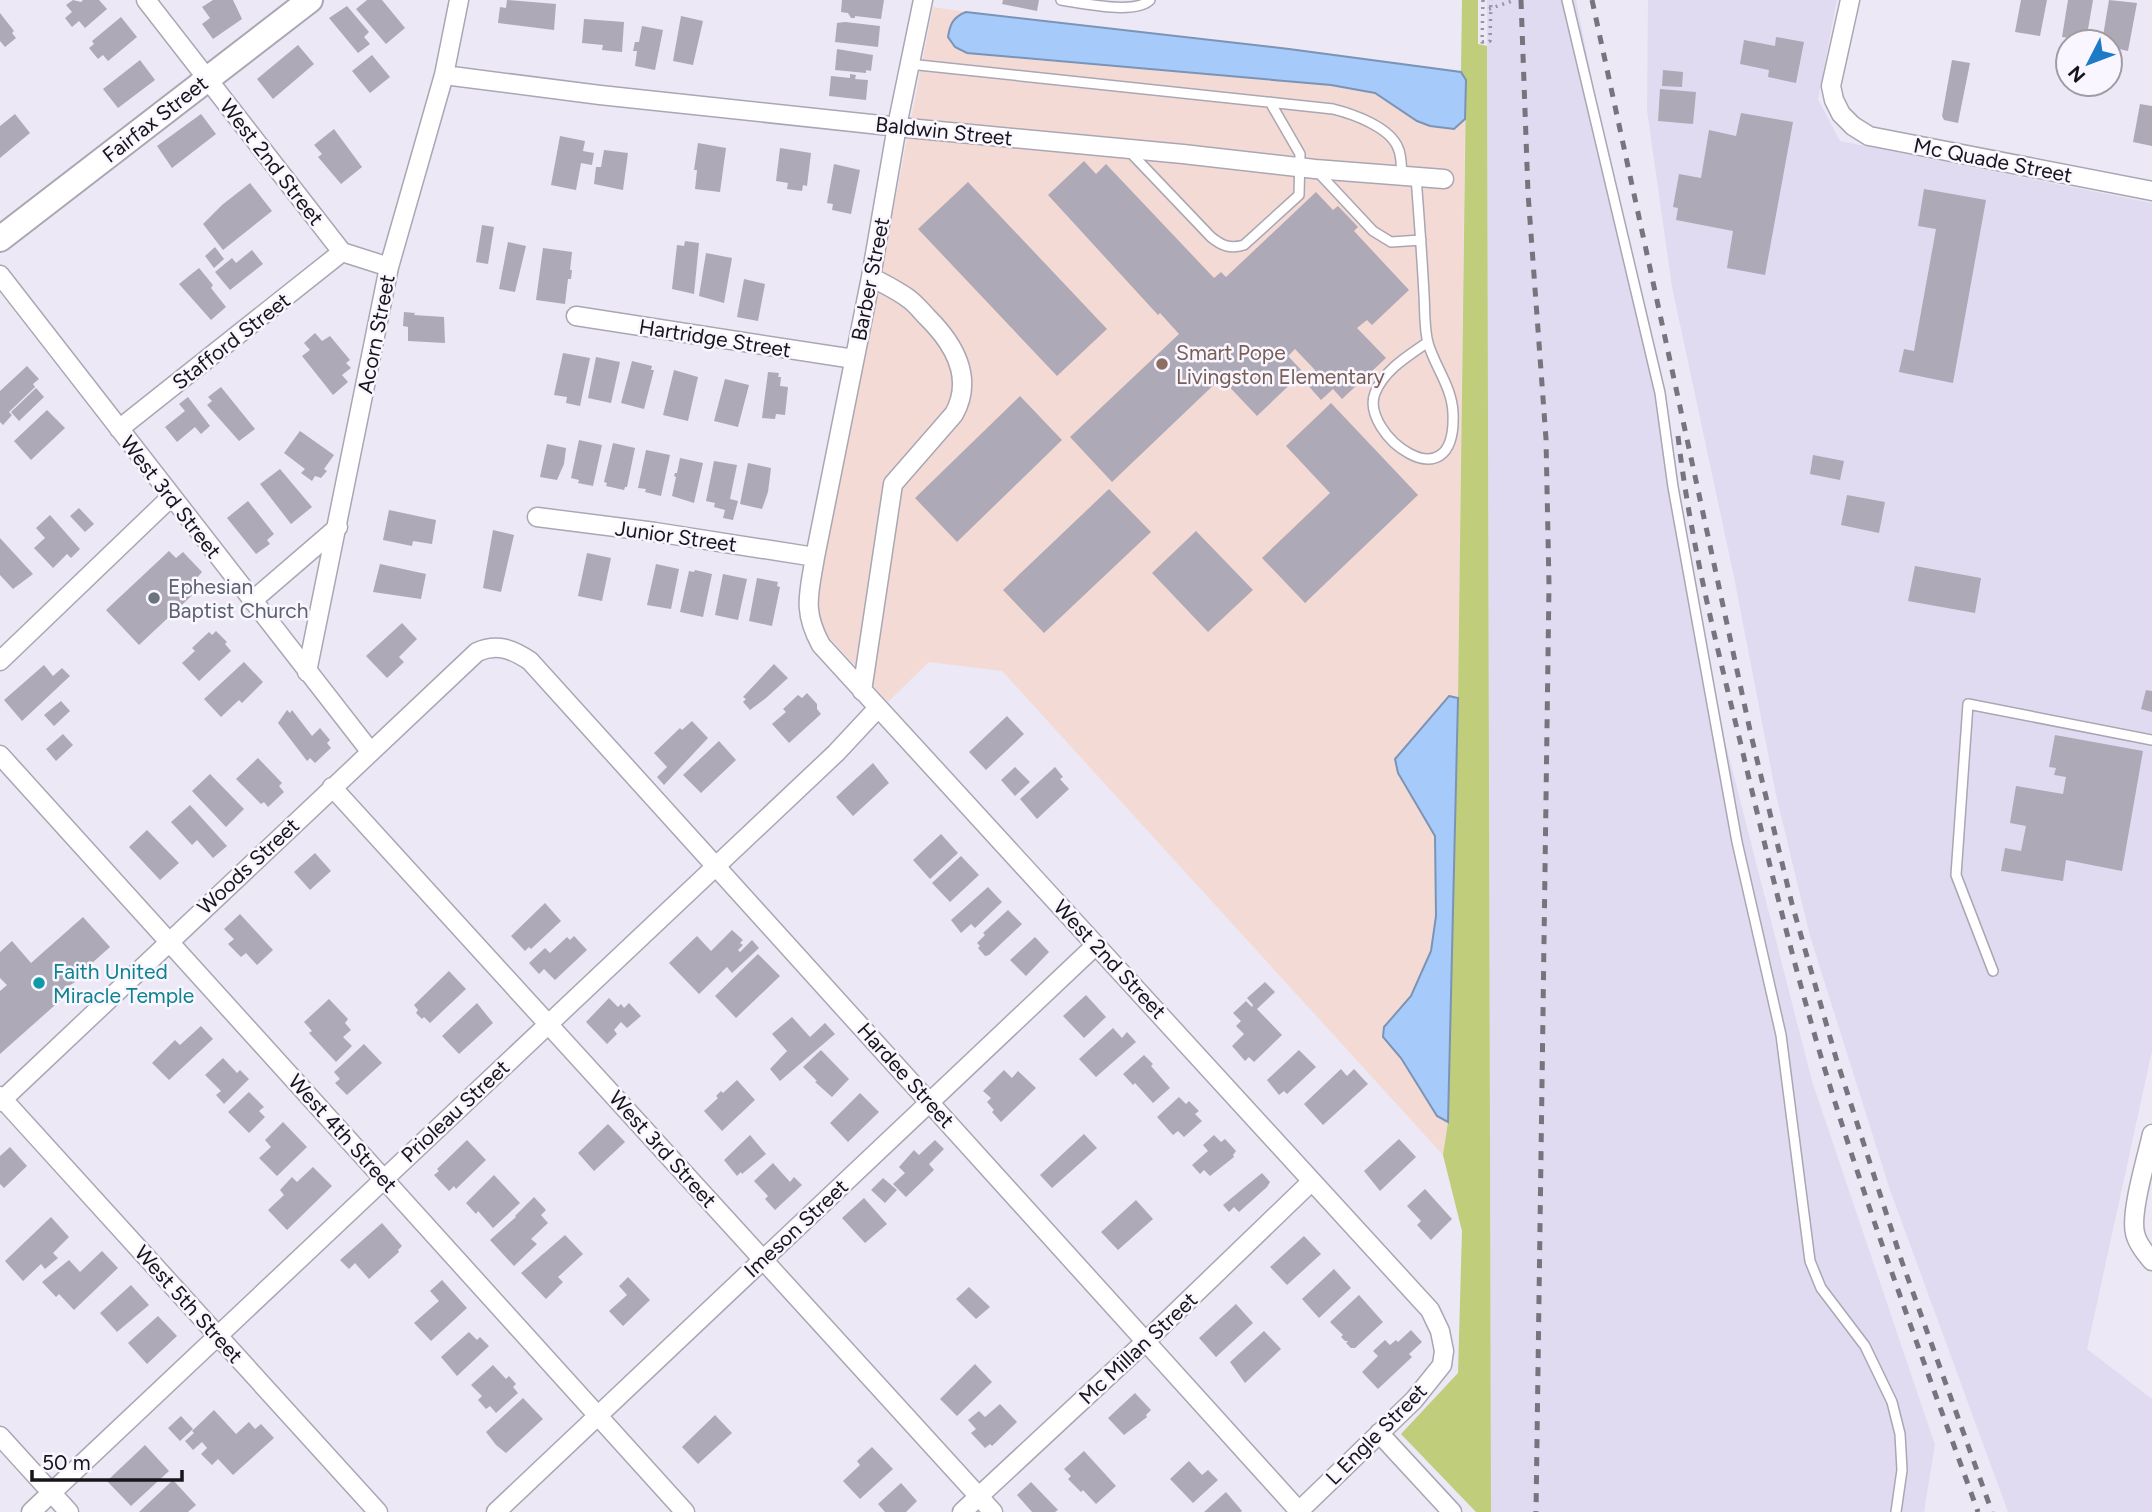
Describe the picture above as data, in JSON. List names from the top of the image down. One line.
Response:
{"streets":{"street":["Fairfax Street","Baldwin Street","Mc Quade Street","West 2nd Street","Barber Street","Acorn Street","Hartridge Street","Stafford Street","West 3rd Street","Junior Street","Woods Street","Hardee Street","Prioleau Street","West 4th Street","Imeson Street","West 5th Street","Mc Millan Street","L Engle Street"]},"crossings":[["Fairfax Street","West 2nd Street"],["Baldwin Street","Barber Street"],["Baldwin Street","Acorn Street"],["West 2nd Street","Barber Street"],["West 2nd Street","Stafford Street"],["West 2nd Street","Junior Street"],["West 2nd Street","Prioleau Street"],["West 2nd Street","Imeson Street"],["West 2nd Street","Mc Millan Street"],["West 2nd Street","L Engle Street"],["Barber Street","Hartridge Street"],["Barber Street","Junior Street"],["Acorn Street","West 3rd Street"],["Stafford Street","West 3rd Street"],["West 3rd Street","Woods Street"],["West 3rd Street","Prioleau Street"],["West 3rd Street","Imeson Street"],["West 3rd Street","Mc Millan Street"],["Woods Street","Hardee Street"],["Woods Street","West 4th Street"],["Woods Street","West 5th Street"],["Hardee Street","Prioleau Street"],["Hardee Street","Imeson Street"],["Hardee Street","Mc Millan Street"],["Hardee Street","L Engle Street"],["Prioleau Street","West 4th Street"],["Prioleau Street","West 5th Street"],["West 4th Street","Imeson Street"]],"places":["Smart Pope Livingston Elementary","Ephesian Baptist Church","Faith United Miracle Temple"],"scale_bar":"50 m","north":"bottom left"}
